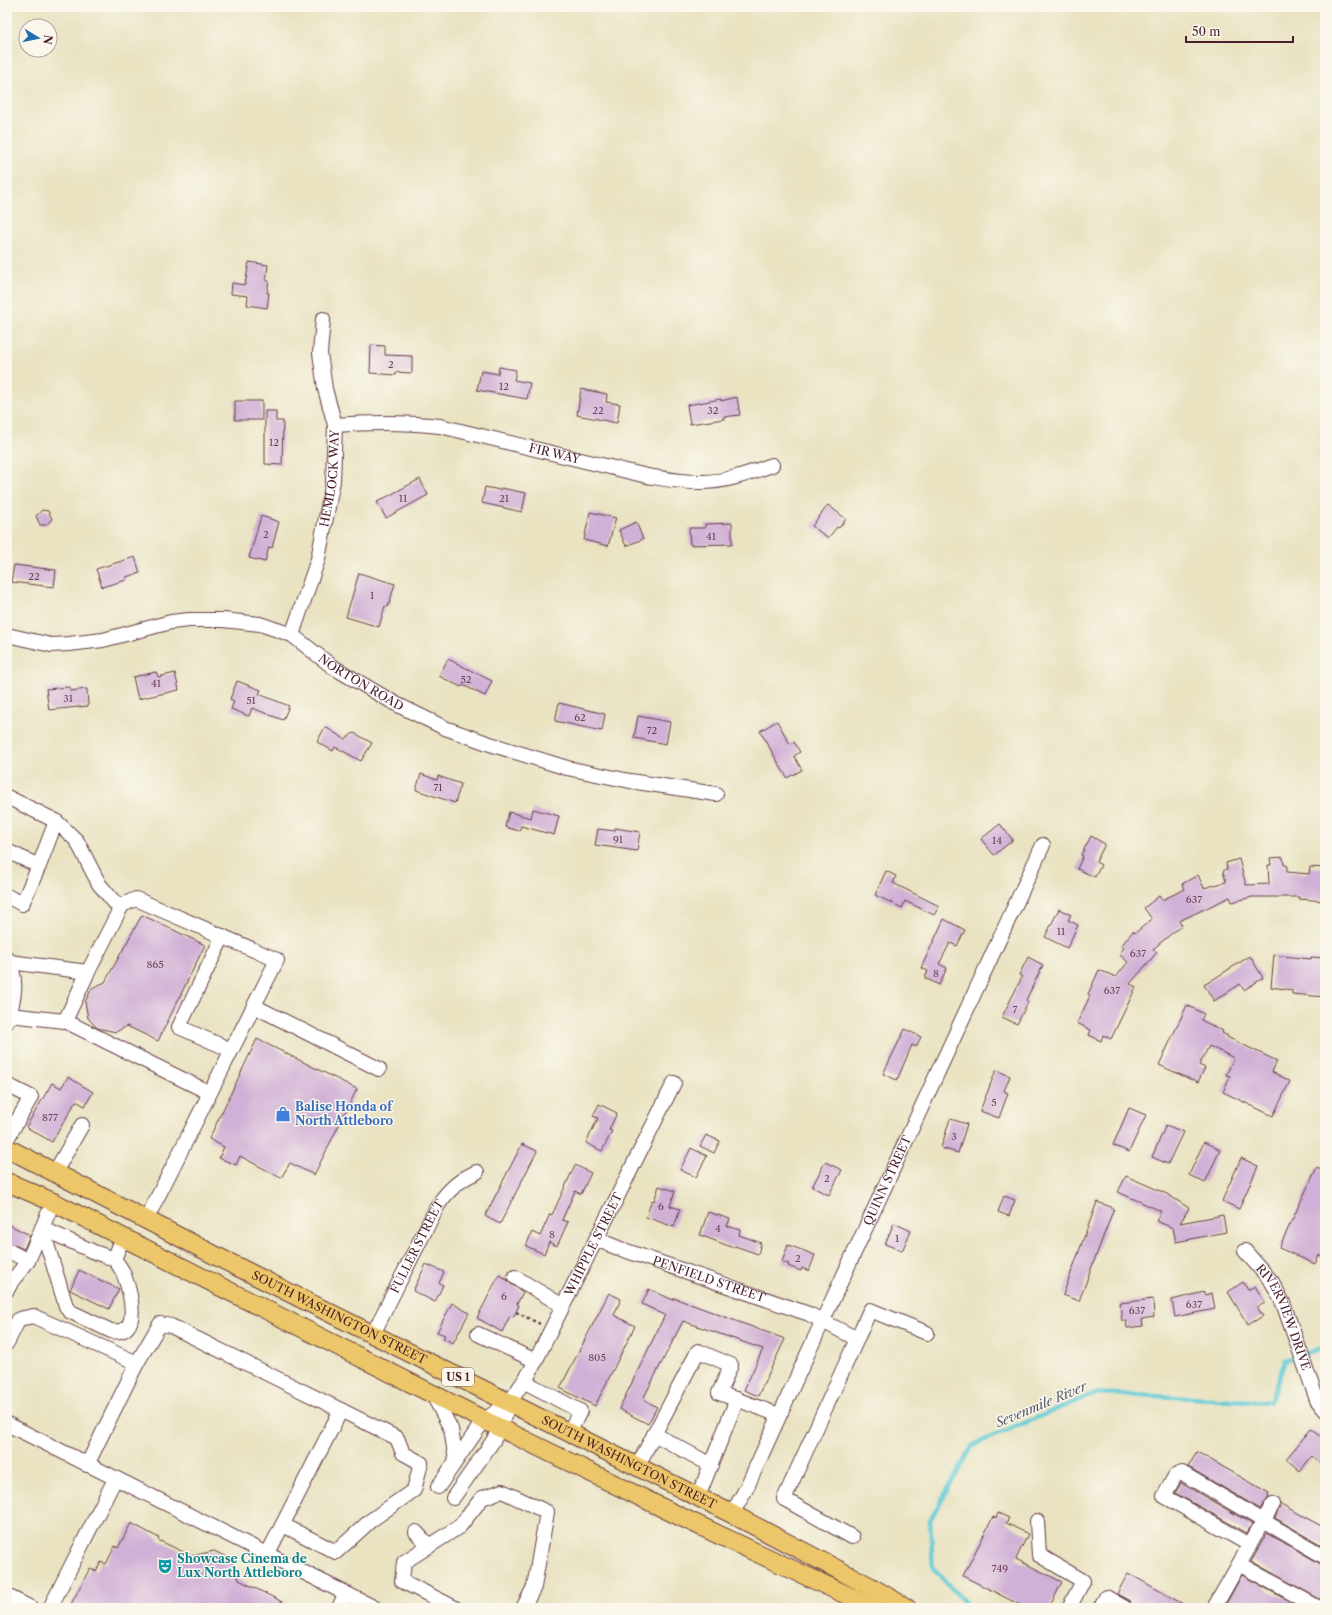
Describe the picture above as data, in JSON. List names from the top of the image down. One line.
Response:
{"streets":{"main road":["SOUTH WASHINGTON STREET","US 1"],"street":["FIR WAY","HEMLOCK WAY","NORTON ROAD","QUINN STREET","WHIPPLE STREET","FULLER STREET","PENFIELD STREET","RIVERVIEW DRIVE"]},"crossings":[["FIR WAY","HEMLOCK WAY"],["HEMLOCK WAY","NORTON ROAD"],["QUINN STREET","PENFIELD STREET"],["QUINN STREET","SOUTH WASHINGTON STREET"],["WHIPPLE STREET","PENFIELD STREET"],["WHIPPLE STREET","SOUTH WASHINGTON STREET"],["FULLER STREET","SOUTH WASHINGTON STREET"]],"water":["Sevenmile River"],"places":{"shop":["Balise Honda of North Attleboro"],"theatre":["Showcase Cinema de Lux North Attleboro"]},"house_numbers":["2","12","22","32","12","11","21","2","41","22","1","52","41","31","51","62","72","71","91","14","637","11","637","865","8","637","7","5","877","3","2","6","4","8","1","2","6","637","637","805","749"],"scale_bar":"50 m","north":"right"}
